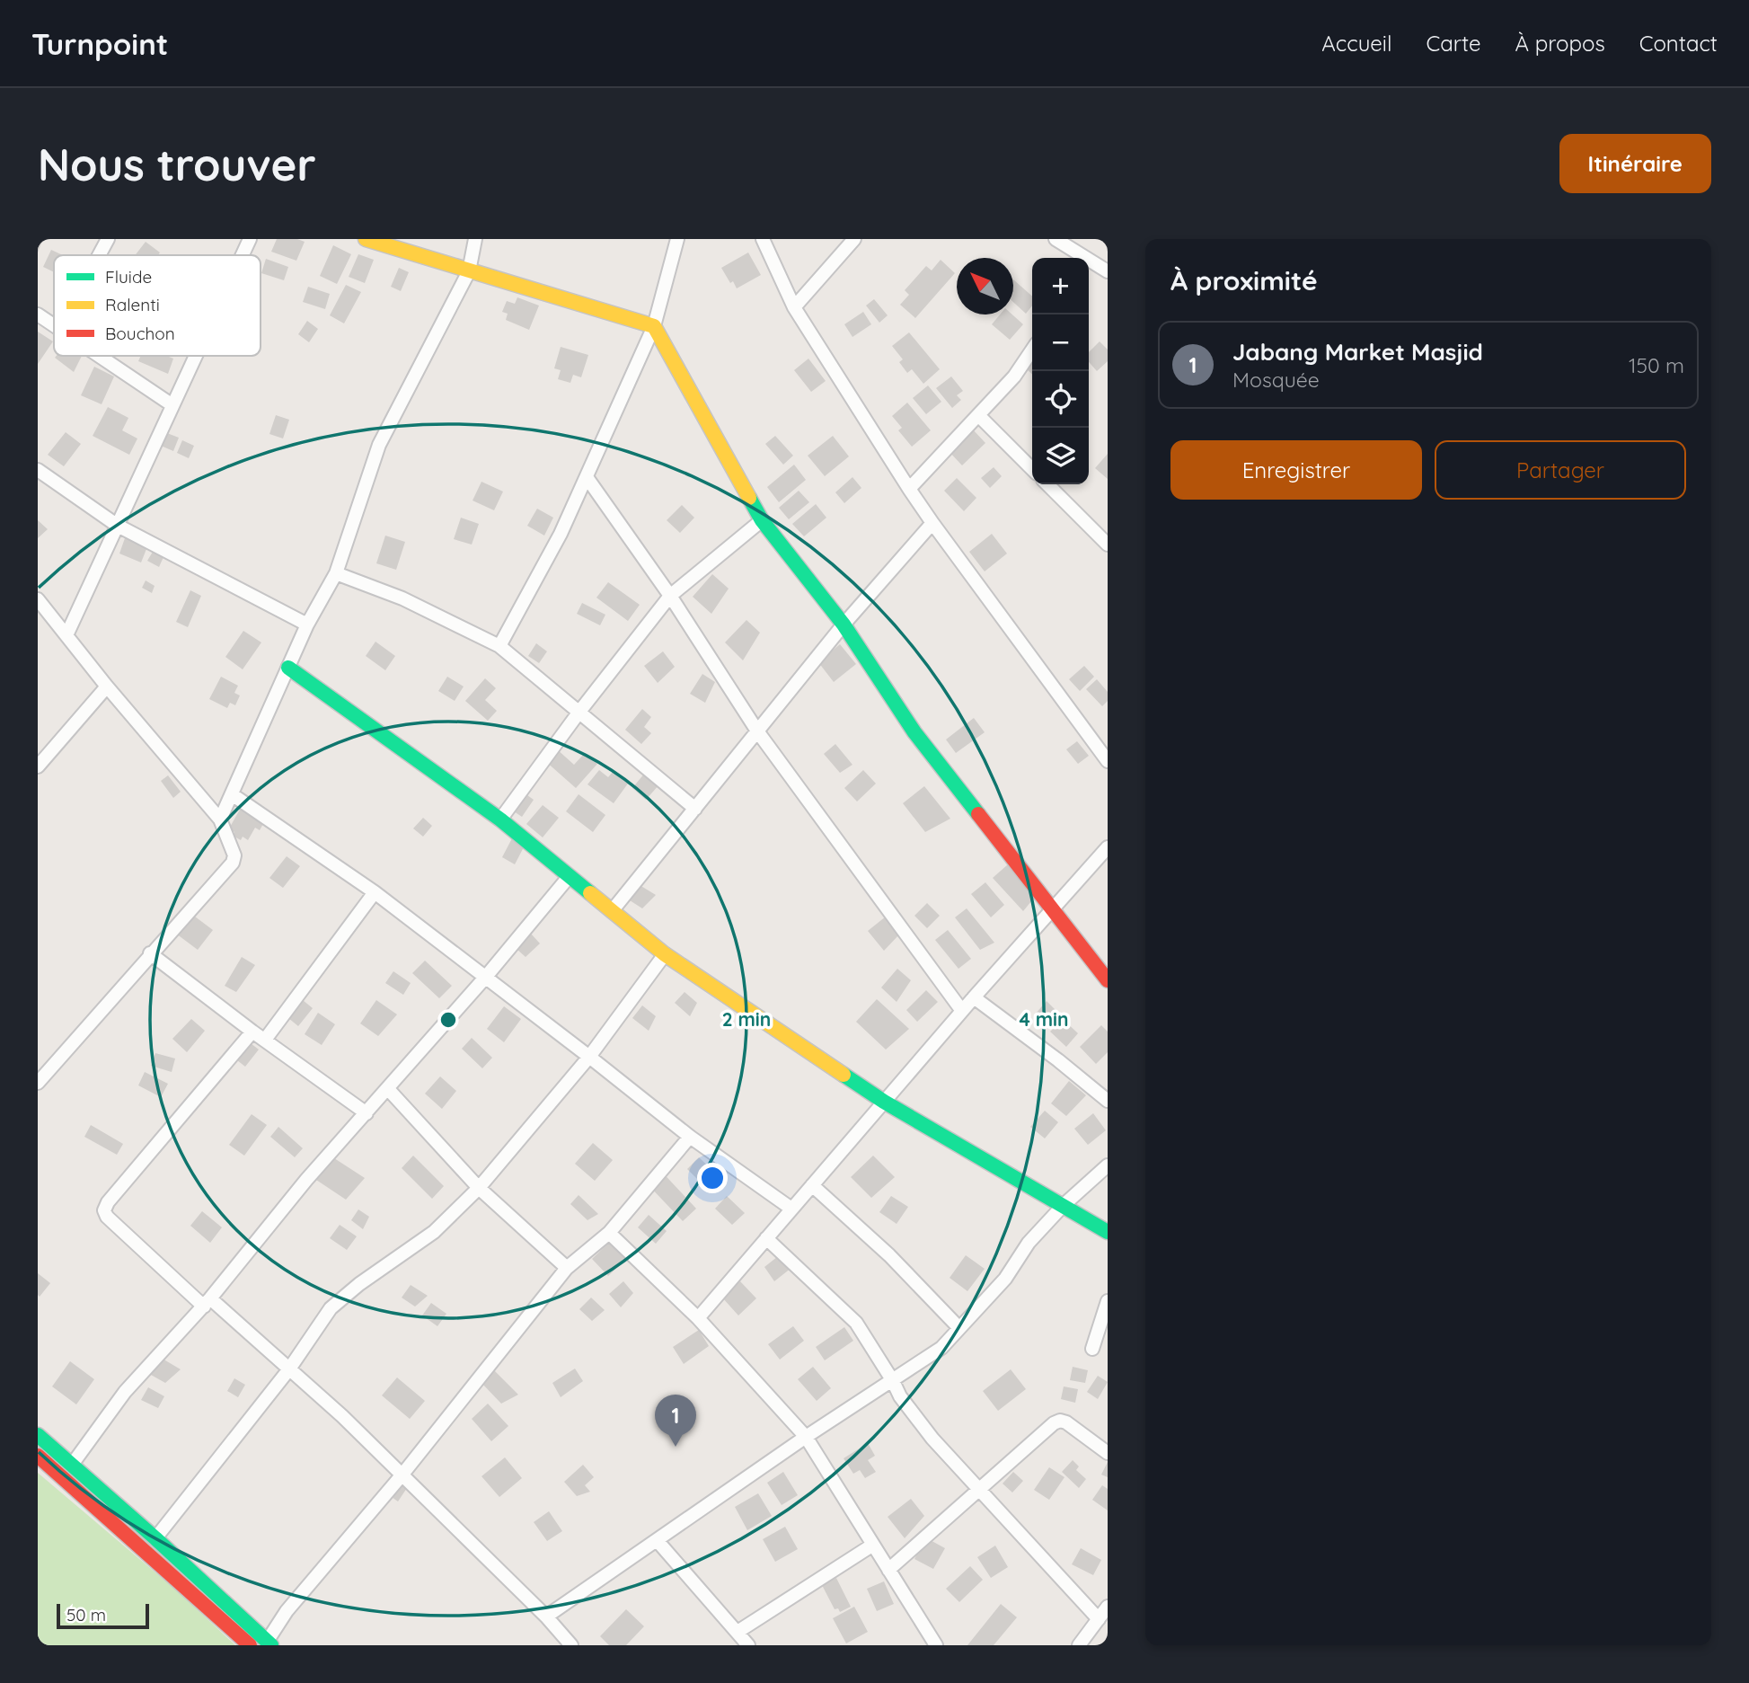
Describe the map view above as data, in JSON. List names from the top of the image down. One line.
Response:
{"legend":["Fluide","Ralenti","Bouchon"],"scale_bar":"50 m","north":"top left","page":{"header":"Turnpoint","nav":["Accueil","Carte","À propos","Contact"],"buttons":["Itinéraire",["Enregistrer","Partager"]],"title":"Nous trouver","heading":"À proximité","map_buttons":["+","−"],"list":[{"mark":"1","name":"Jabang Market Masjid","note":"Mosquée","value":"150 m"}],"pins":"1","scale":"50 m"},"rings":["2 min","4 min"]}
